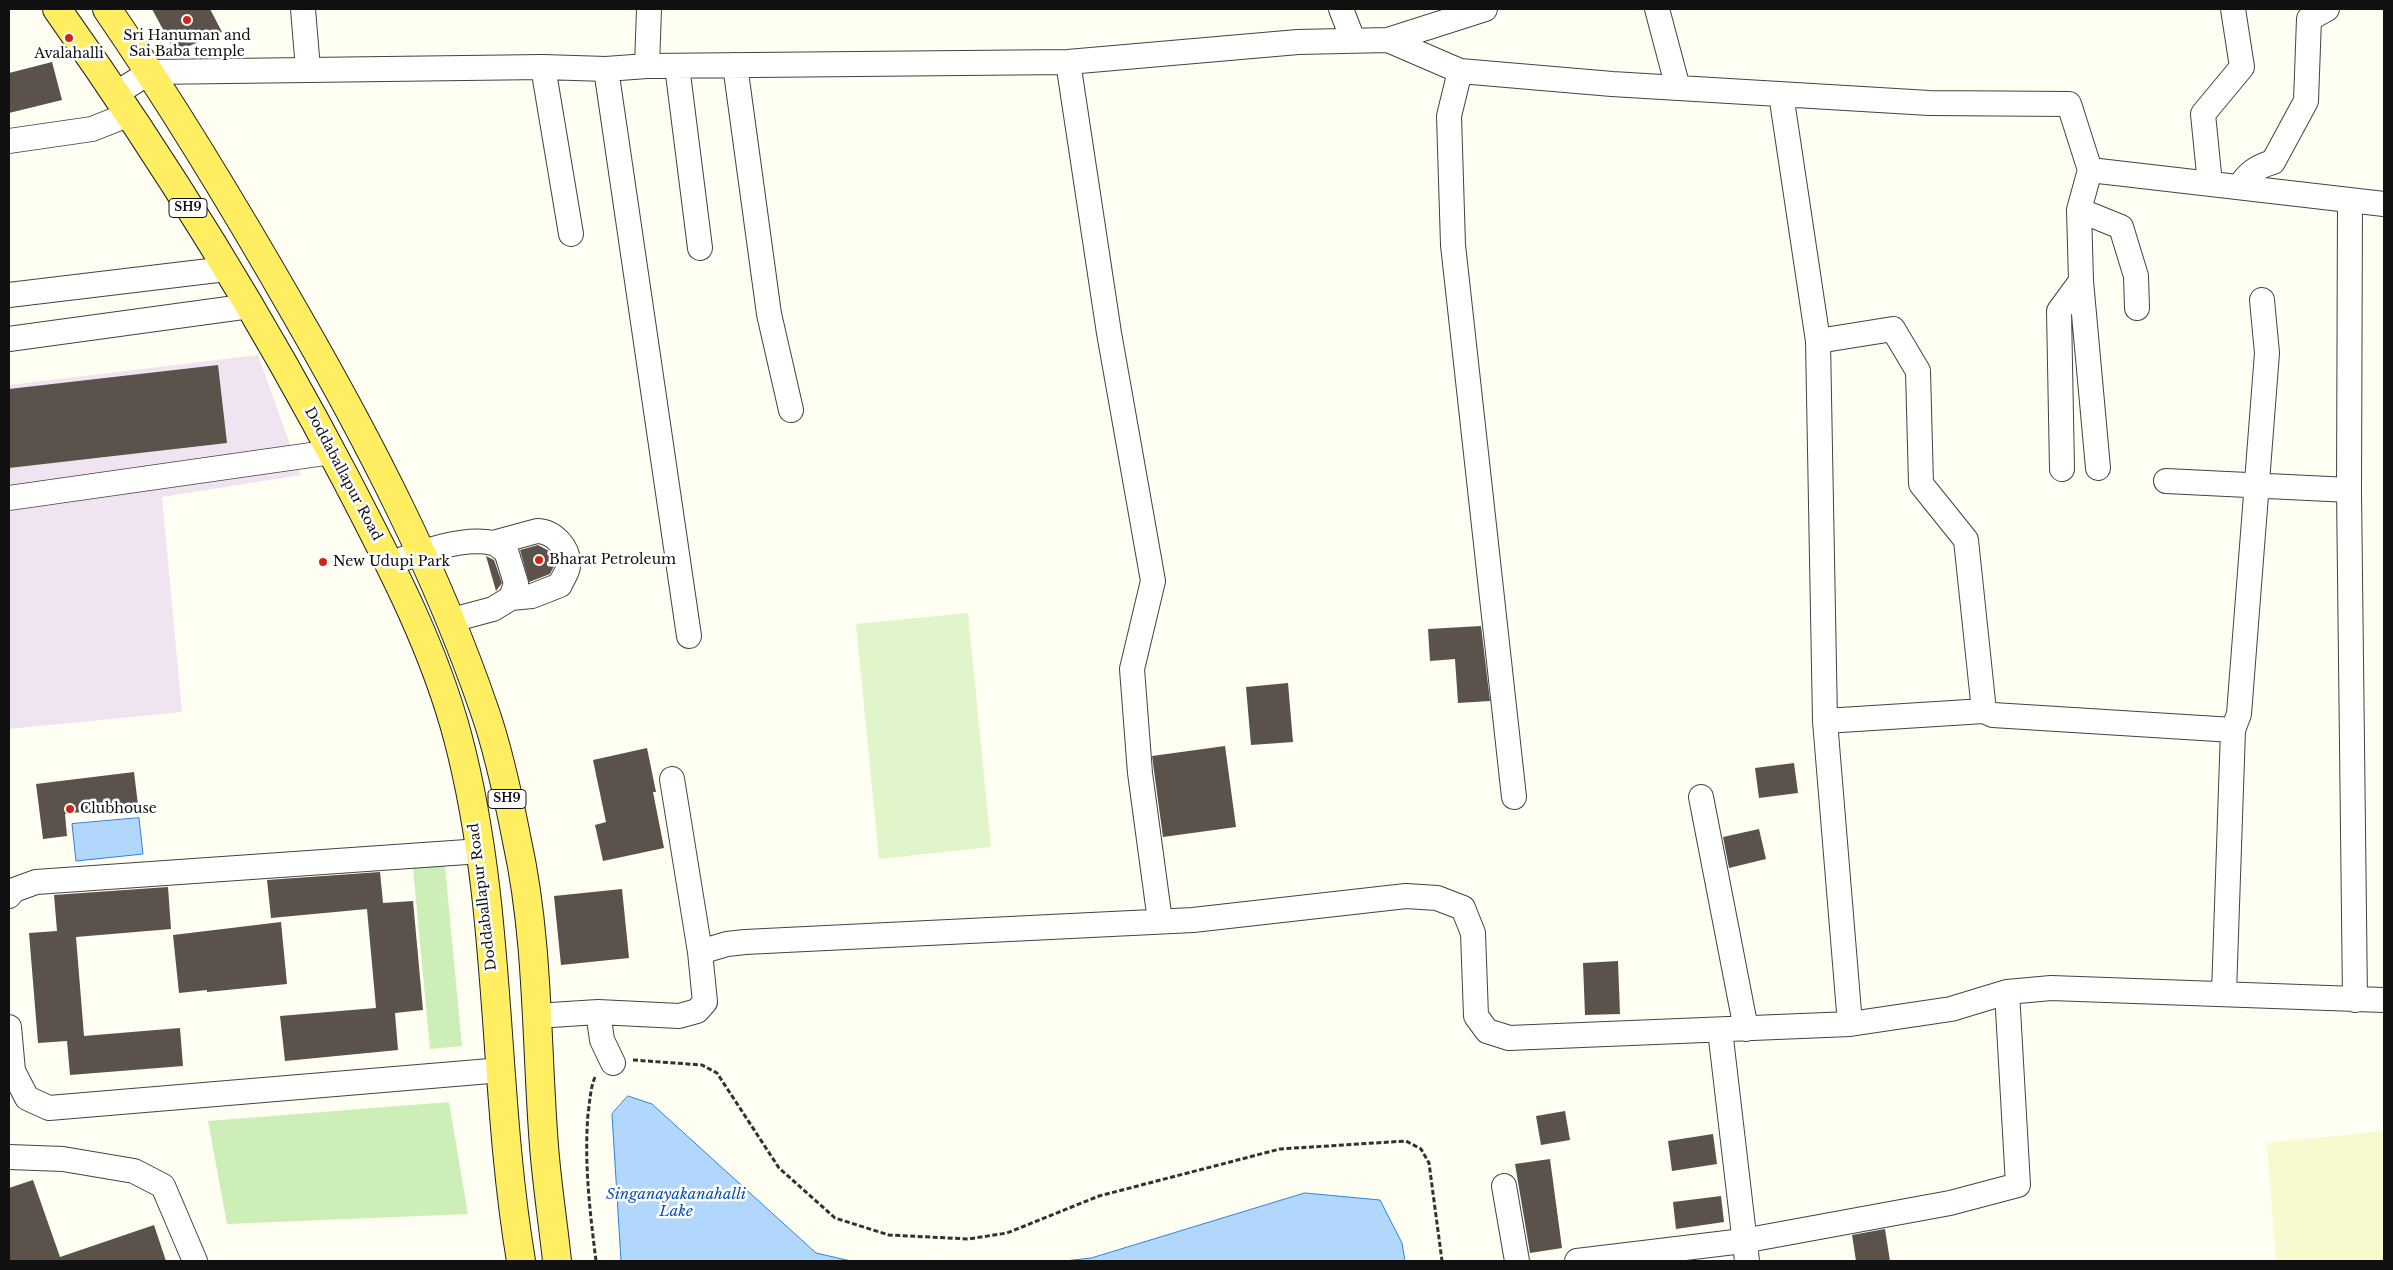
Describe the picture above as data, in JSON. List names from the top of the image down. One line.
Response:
{"streets":{"main road":["SH9","Doddaballapur Road"]},"water":["Singanayakanahalli Lake"],"places":["Sri Hanuman and Sai Baba temple","Avalahalli","Bharat Petroleum","New Udupi Park","Clubhouse"]}
